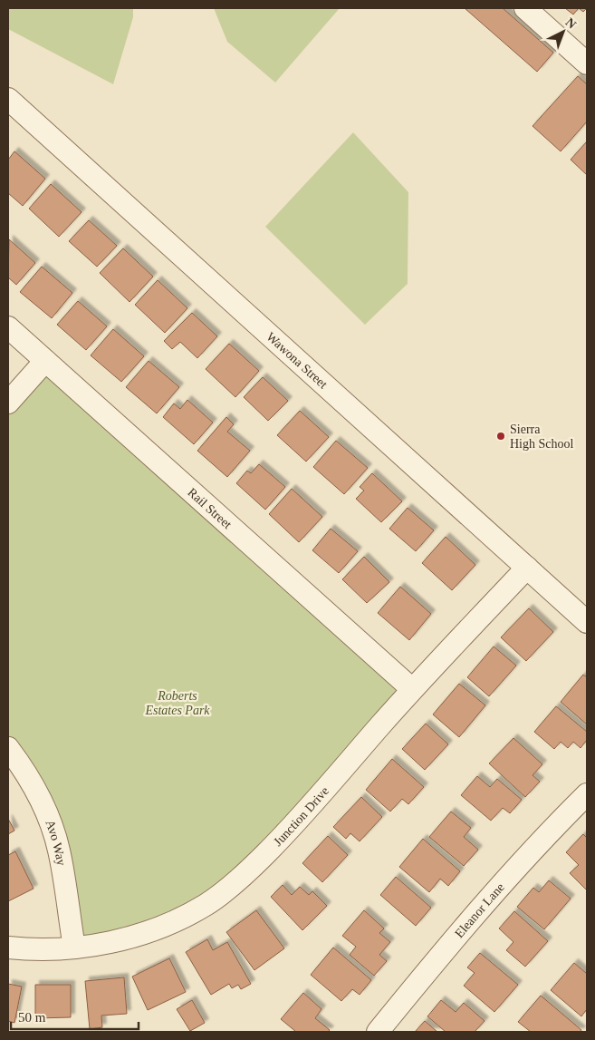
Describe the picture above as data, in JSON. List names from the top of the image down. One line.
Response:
{"streets":{"street":["Wawona Street","Rail Street","Junction Drive","Avo Way","Eleanor Lane"]},"crossings":[["Wawona Street","Junction Drive"],["Rail Street","Junction Drive"],["Junction Drive","Avo Way"]],"parks":["Roberts Estates Park"],"places":["Sierra High School"],"scale_bar":"50 m","north":"top right"}
